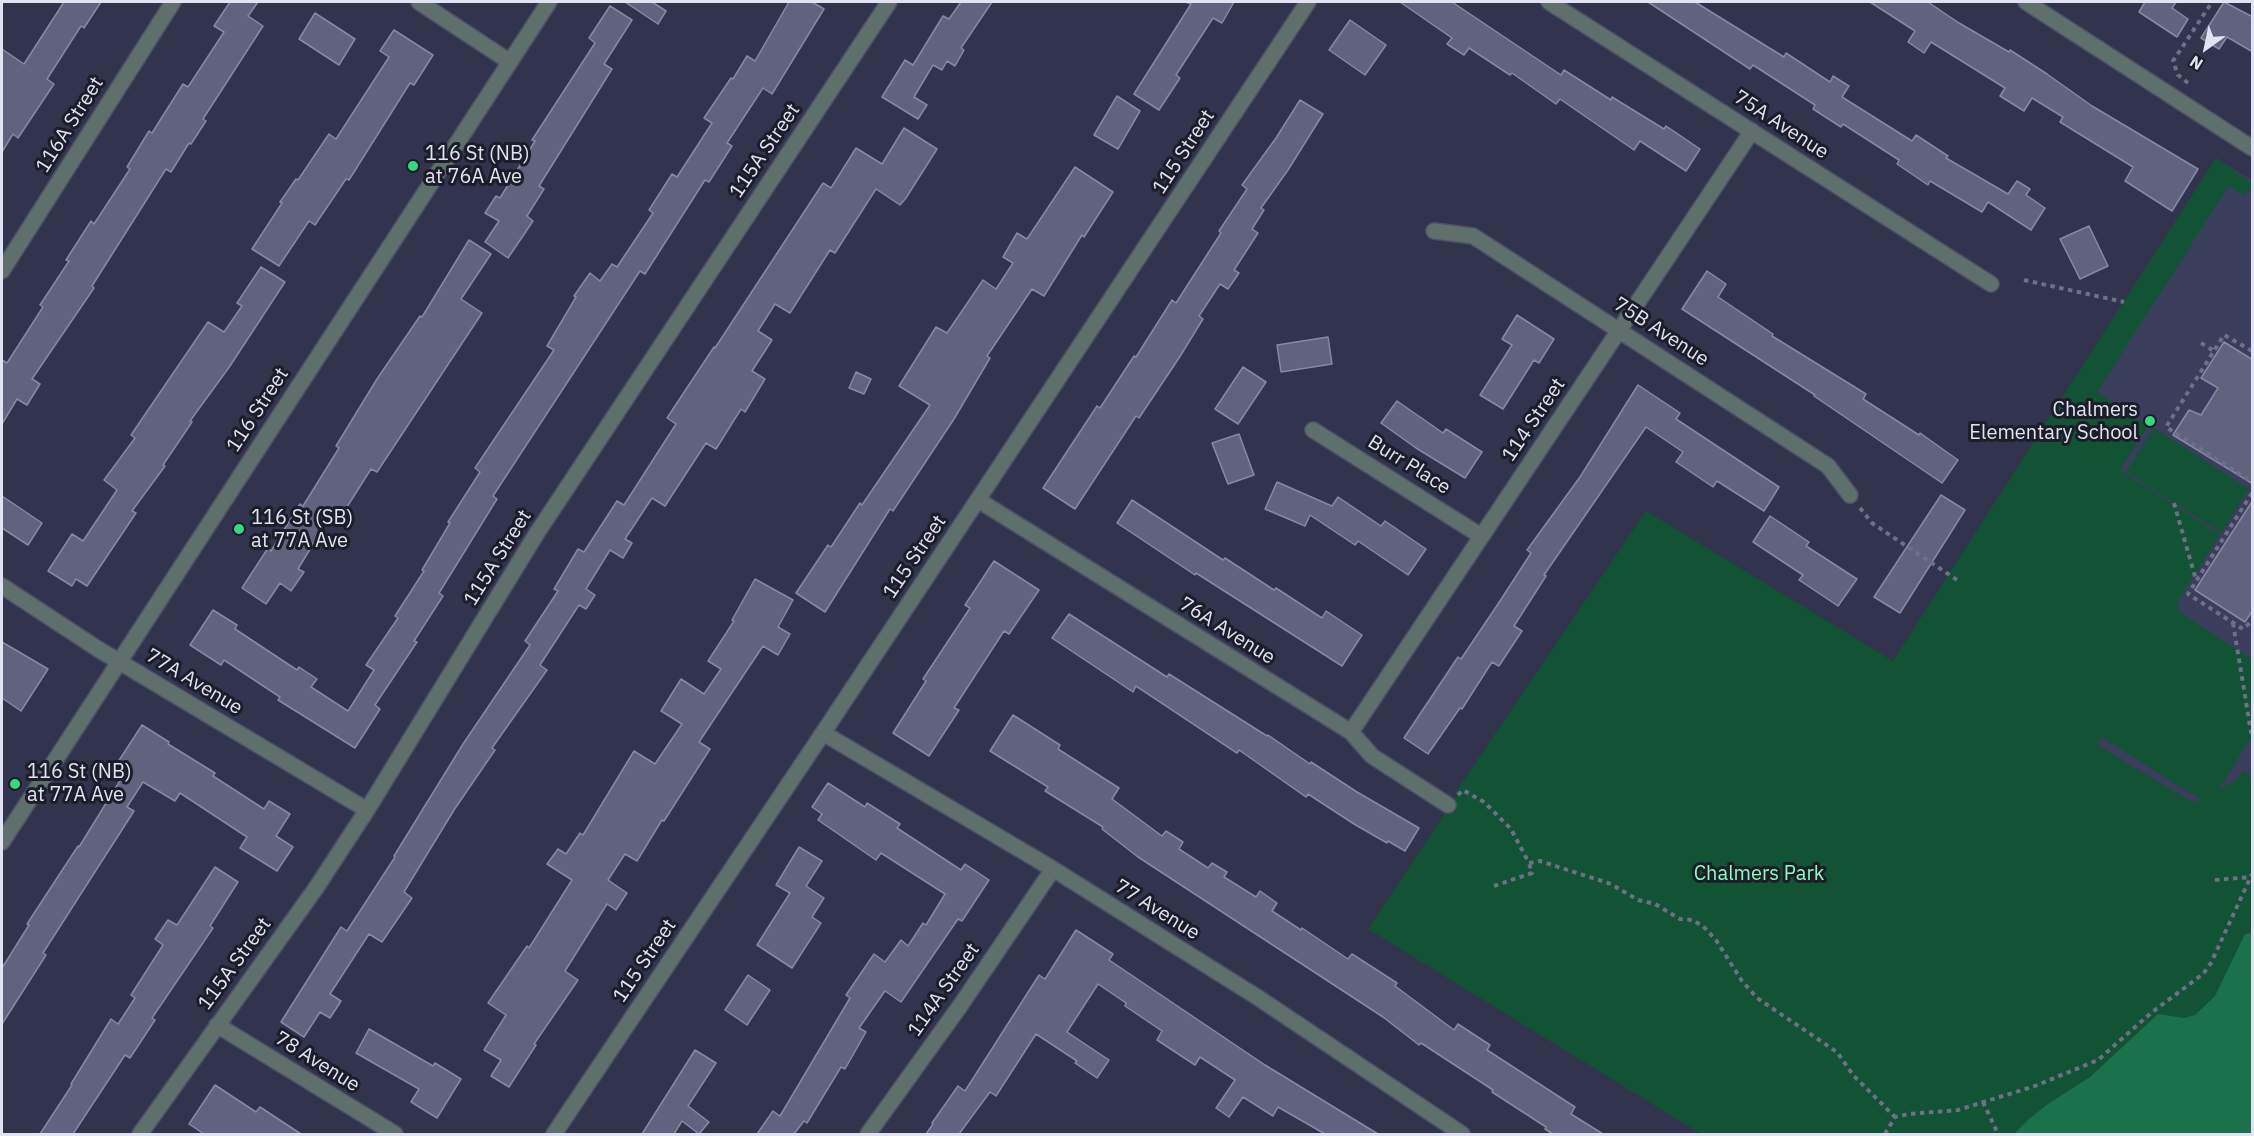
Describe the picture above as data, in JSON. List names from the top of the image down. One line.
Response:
{"streets":{"street":["116A Street","75A Avenue","115A Street","115 Street","75B Avenue","116 Street","114 Street","Burr Place","76A Avenue","77A Avenue","77 Avenue","114A Street","78 Avenue"]},"crossings":[["75A Avenue","114 Street"],["115A Street","77A Avenue"],["115A Street","78 Avenue"],["115 Street","76A Avenue"],["115 Street","77 Avenue"],["75B Avenue","114 Street"],["116 Street","77A Avenue"],["114 Street","Burr Place"],["114 Street","76A Avenue"],["77 Avenue","114A Street"]],"parks":["Chalmers Park"],"places":["116 St (NB) at 76A Ave","Chalmers Elementary School","116 St (SB) at 77A Ave","116 St (NB) at 77A Ave"],"north":"bottom left"}
